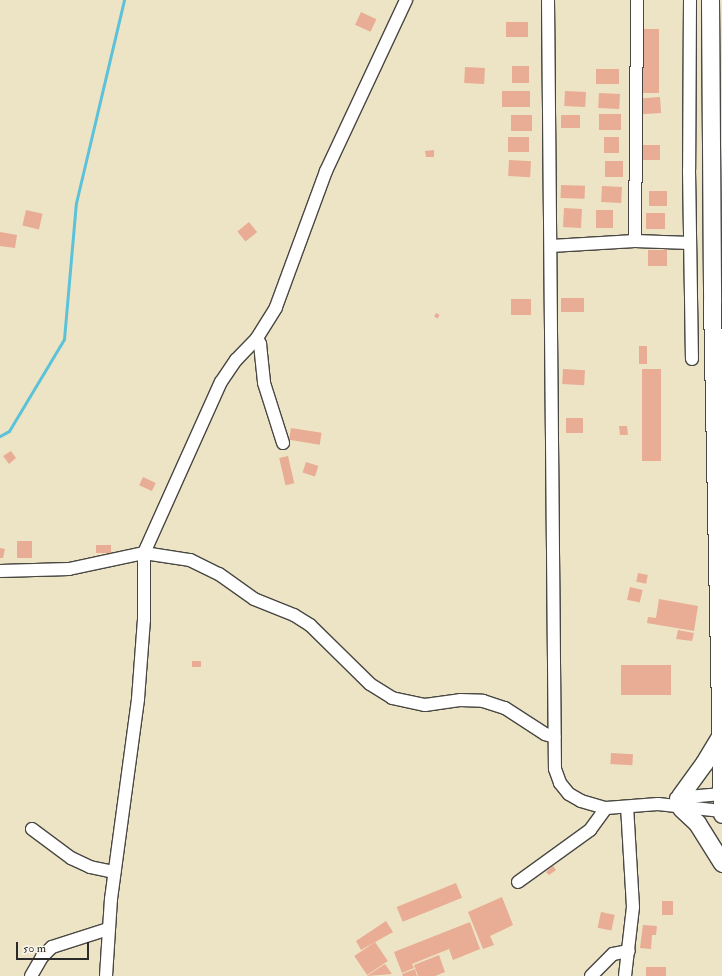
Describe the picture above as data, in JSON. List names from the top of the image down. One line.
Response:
{"scale_bar":"50 m"}
